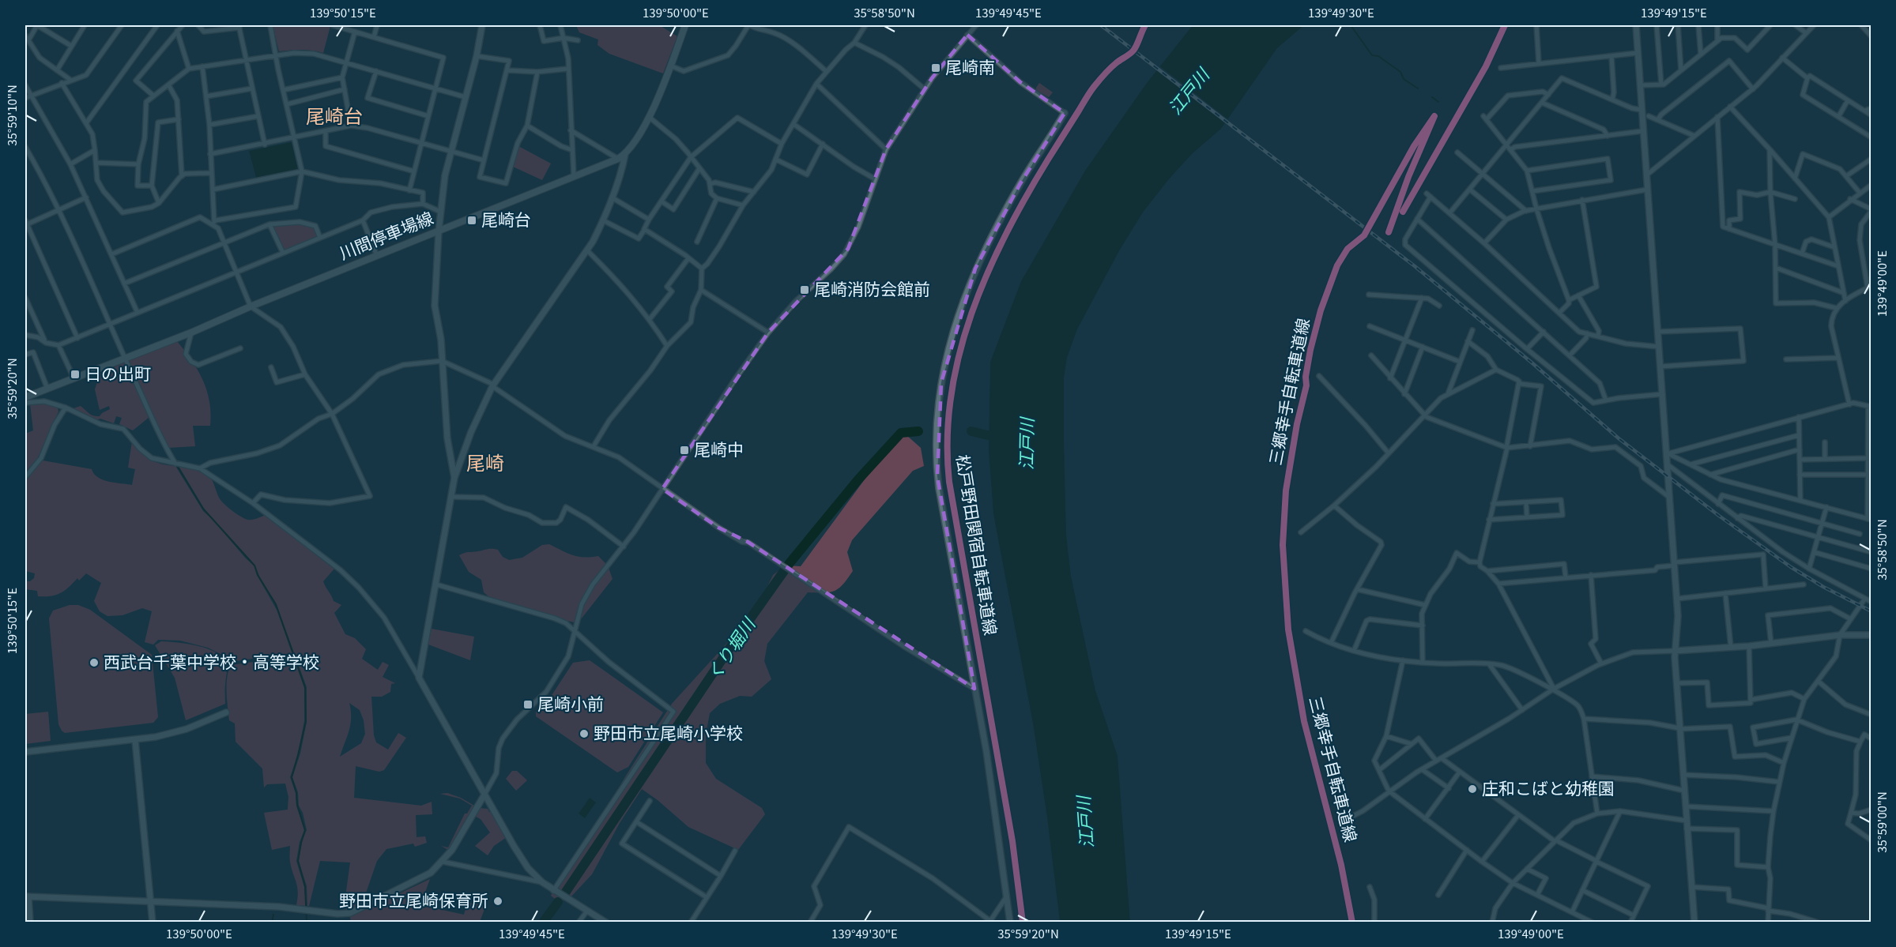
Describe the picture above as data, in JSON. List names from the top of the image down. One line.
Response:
{"streets":{"main road":["川間停車場線"],"cycle path":["三郷幸手自転車道線","松戸野田関宿自転車道線"]},"districts":["尾崎台","尾崎"],"water":["江戸川","くり堀川"],"places":{"transit":["尾崎南","尾崎台","尾崎消防会館前","日の出町","尾崎中","尾崎小前"],"other":["西武台千葉中学校・高等学校","野田市立尾崎小学校","庄和こばと幼稚園","野田市立尾崎保育所"]},"coordinates":["139°50'15\"E","139°50'00\"E","35°58'50\"N","139°49'45\"E","139°49'30\"E","139°49'15\"E","35°59'10\"N","139°49'00\"E","35°59'20\"N","35°59'00\"N"]}
